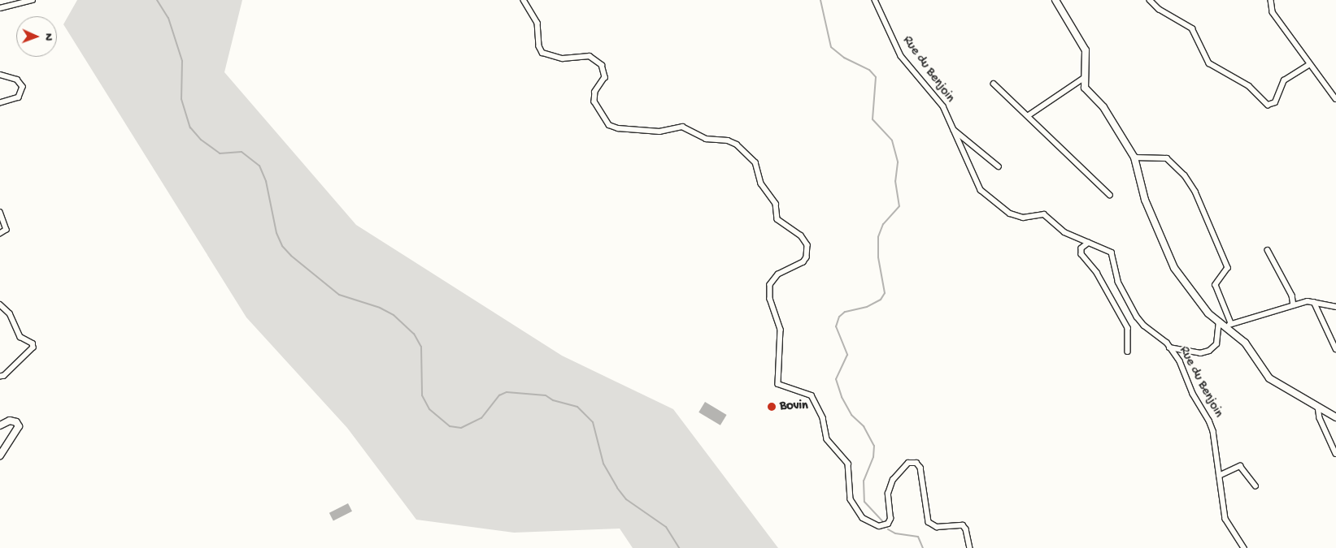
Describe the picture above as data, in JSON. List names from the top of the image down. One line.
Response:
{"streets":{"street":["Rue du Benjoin"]},"places":["Bovin"],"north":"right"}
